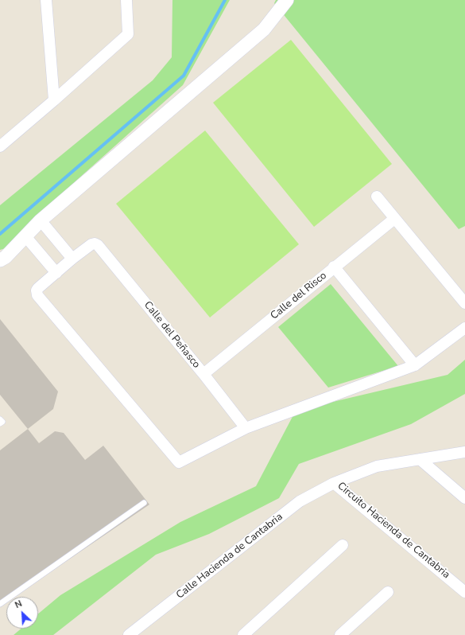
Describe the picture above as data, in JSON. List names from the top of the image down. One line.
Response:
{"streets":{"street":["Calle del Risco","Calle del Peñasco","Circuito Hacienda de Cantabria","Calle Hacienda de Cantabria"]},"crossings":[["Calle del Risco","Calle del Peñasco"],["Circuito Hacienda de Cantabria","Calle Hacienda de Cantabria"]],"north":"top left"}
